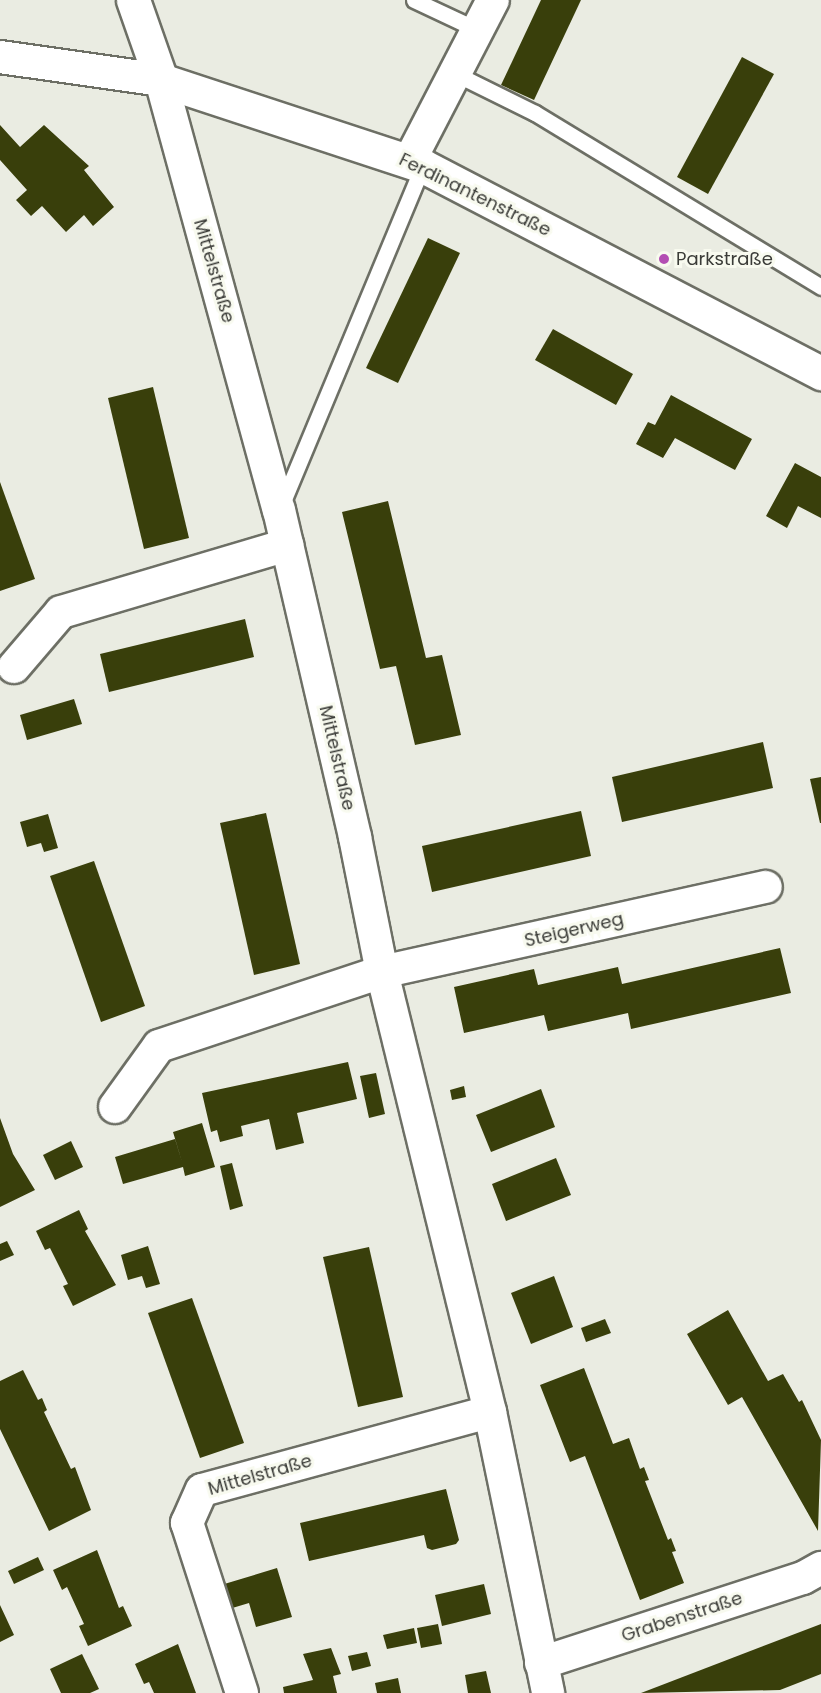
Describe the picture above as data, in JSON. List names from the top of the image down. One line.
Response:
{"streets":{"street":["Ferdinantenstraße","Mittelstraße","Steigerweg","Grabenstraße"]},"crossings":[["Ferdinantenstraße","Mittelstraße"],["Mittelstraße","Steigerweg"],["Mittelstraße","Grabenstraße"]],"places":["Parkstraße"]}
